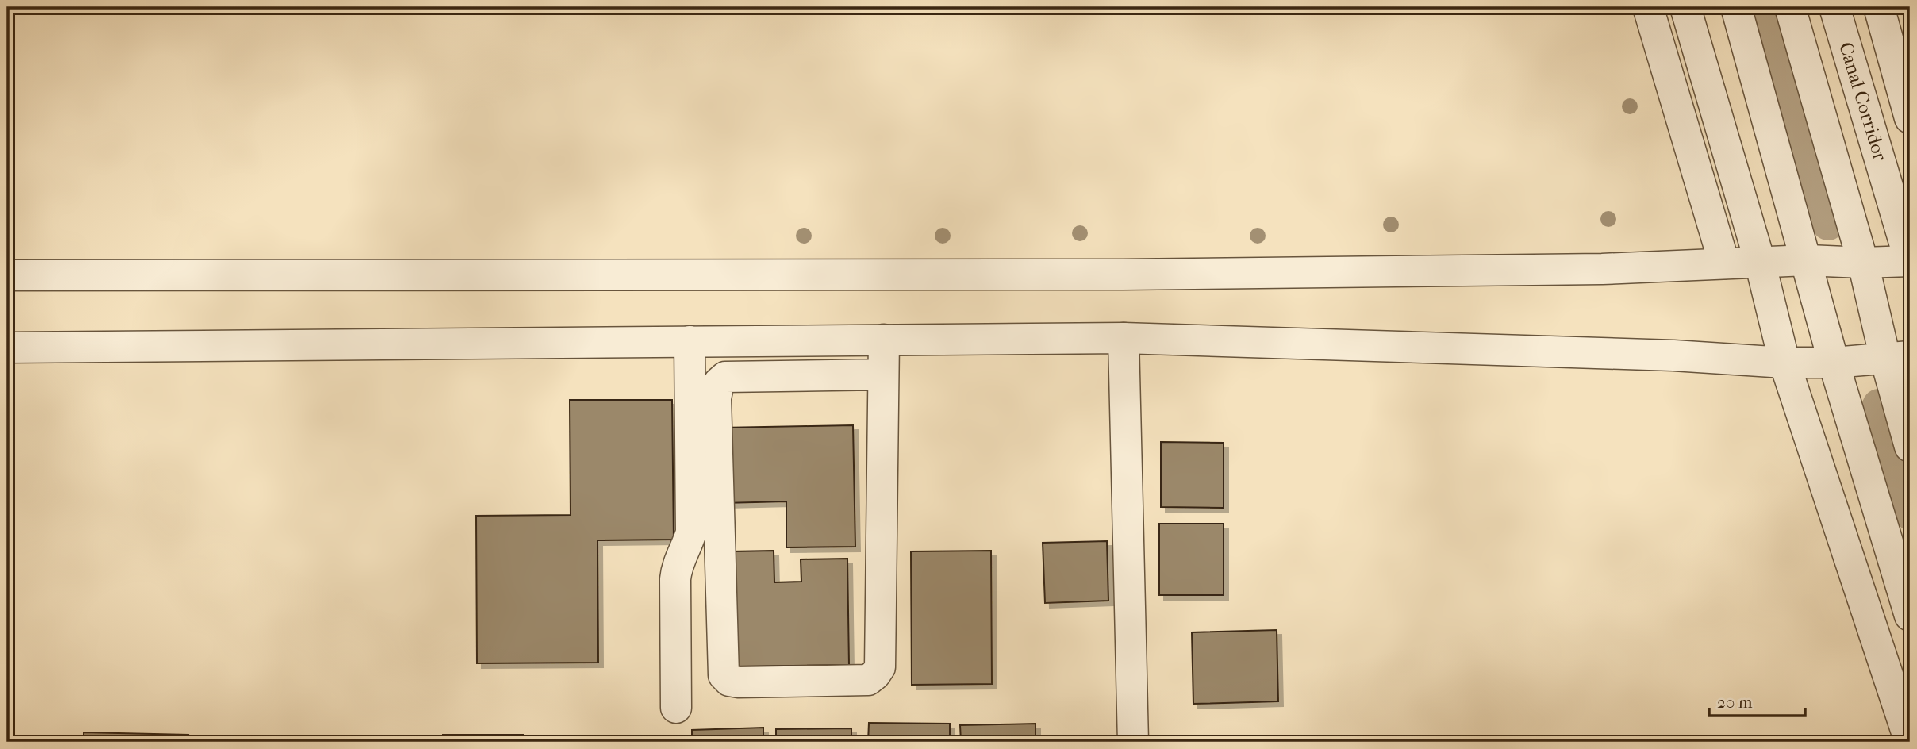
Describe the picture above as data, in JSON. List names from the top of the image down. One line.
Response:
{"streets":{"street":["Canal Corridor"]},"scale_bar":"20 m"}
